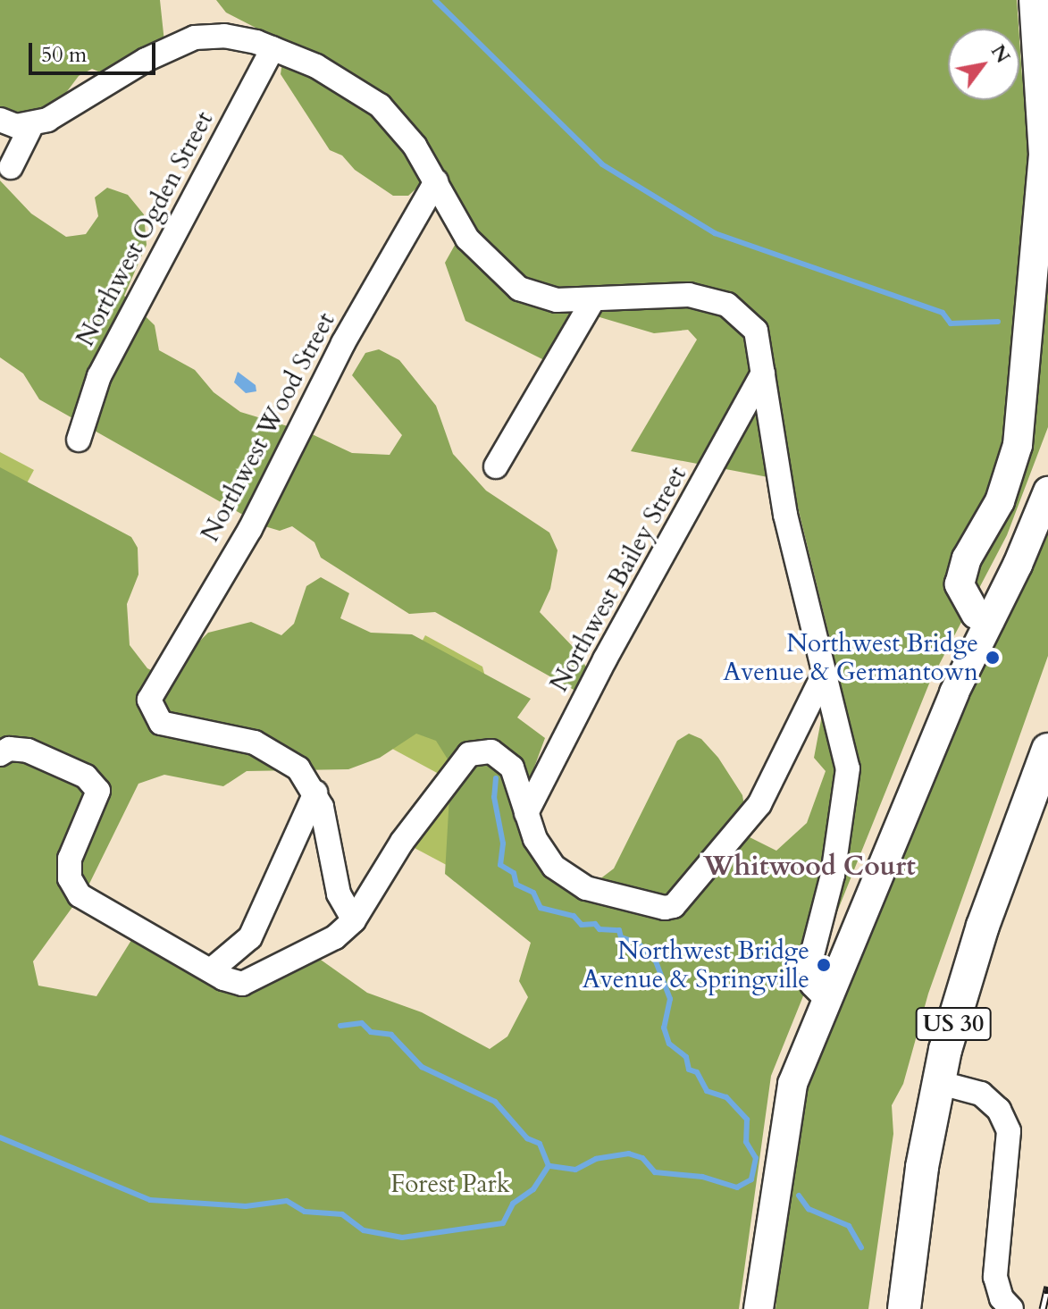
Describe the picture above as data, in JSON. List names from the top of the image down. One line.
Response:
{"streets":{"highway":["US 30"],"street":["Northwest Ogden Street","Northwest Wood Street","Northwest Bailey Street"]},"districts":["Whitwood Court"],"parks":["Forest Park"],"places":["Northwest Bridge Avenue & Germantown","Northwest Bridge Avenue & Springville"],"scale_bar":"50 m","north":"top right"}
